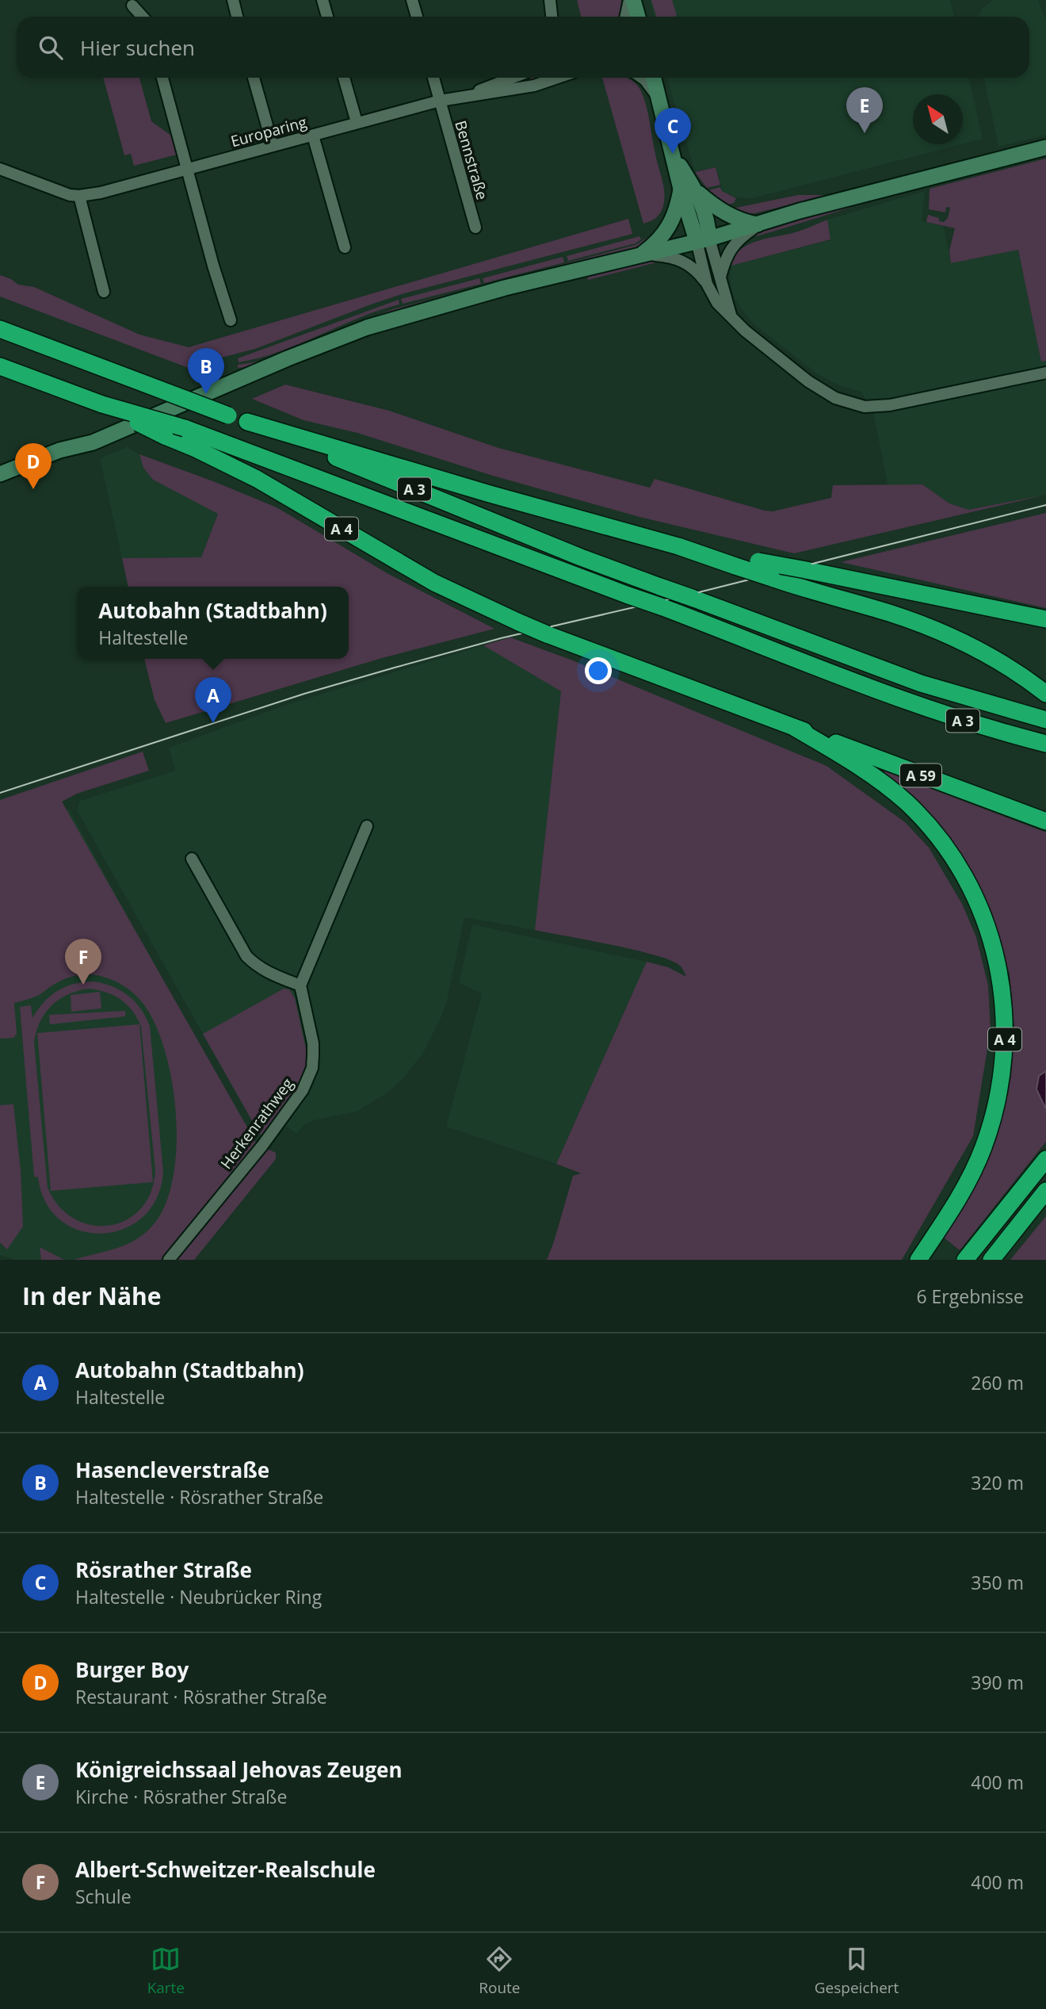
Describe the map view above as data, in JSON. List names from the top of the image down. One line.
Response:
{"streets":{"highway":["A 3","A 4","A 59"],"street":["Europaring","Bennstraße","Herkenrathweg"]},"crossings":[["Europaring","Bennstraße"],["A 3","A 4"],["A 4","A 59"]],"north":"top left","page":{"search":"Hier suchen","pins":["E","C","B","D","A","F"],"popup":["Autobahn (Stadtbahn)","Haltestelle"],"heading":["In der Nähe","6 Ergebnisse"],"list":[{"mark":"A","name":"Autobahn (Stadtbahn)","note":"Haltestelle","value":"260 m"},{"mark":"B","name":"Hasencleverstraße","note":"Haltestelle · Rösrather Straße","value":"320 m"},{"mark":"C","name":"Rösrather Straße","note":"Haltestelle · Neubrücker Ring","value":"350 m"},{"mark":"D","name":"Burger Boy","note":"Restaurant · Rösrather Straße","value":"390 m"},{"mark":"E","name":"Königreichssaal Jehovas Zeugen","note":"Kirche · Rösrather Straße","value":"400 m"},{"mark":"F","name":"Albert-Schweitzer-Realschule","note":"Schule","value":"400 m"}],"nav":["Karte","Route","Gespeichert"]}}
